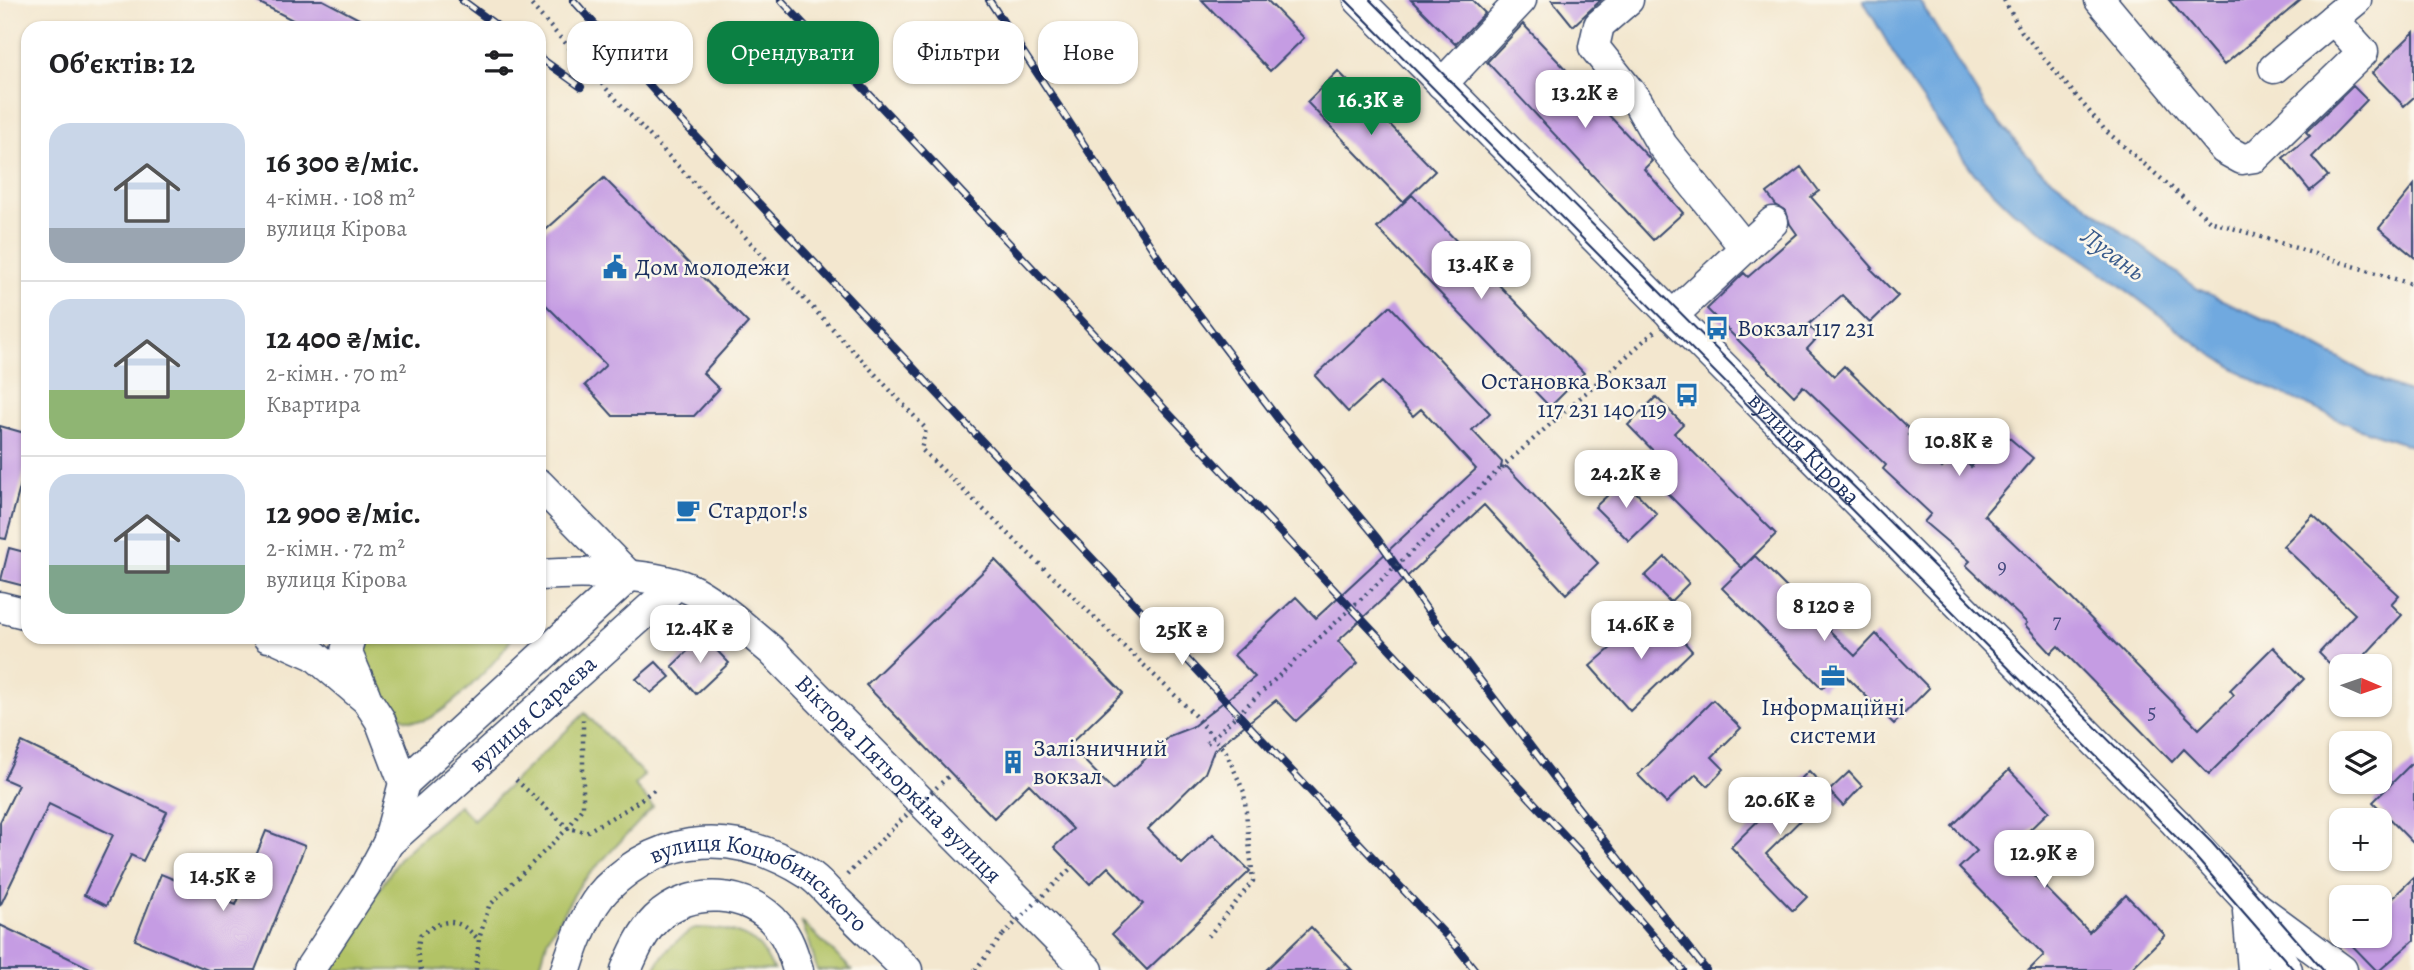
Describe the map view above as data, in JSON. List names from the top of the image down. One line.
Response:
{"streets":{"street":["вулиця Кірова","вулиця Сараєва","Віктора Пятьоркіна вулиця","вулиця Коцюбинського"]},"crossings":[["вулиця Сараєва","Віктора Пятьоркіна вулиця"]],"water":["Лугань"],"places":{"public building":["Дом молодежи"],"bus stop":["Вокзал 117 231","Остановка Вокзал 117 231 140 119"],"cafe":["Стардог!s"],"office":["Інформаційні системи"],"building":["Залізничний вокзал"]},"house_numbers":["9","7","5"],"north":"right","page":{"chip":["Купити","Орендувати","Фільтри","Нове"],"heading":"Об’єктів: 12","price":["13.2K ₴","16.3K ₴","13.4K ₴","10.8K ₴","24.2K ₴","8 120 ₴","14.6K ₴","12.4K ₴","25K ₴","20.6K ₴","12.9K ₴","14.5K ₴"],"list":[{"name":"16 300 ₴/міс.","note":"4-кімн. · 108 m² · вулиця Кірова"},{"name":"12 400 ₴/міс.","note":"2-кімн. · 70 m² · Квартира"},{"name":"12 900 ₴/міс.","note":"2-кімн. · 72 m² · вулиця Кірова"}],"map_buttons":["+","−"]}}
